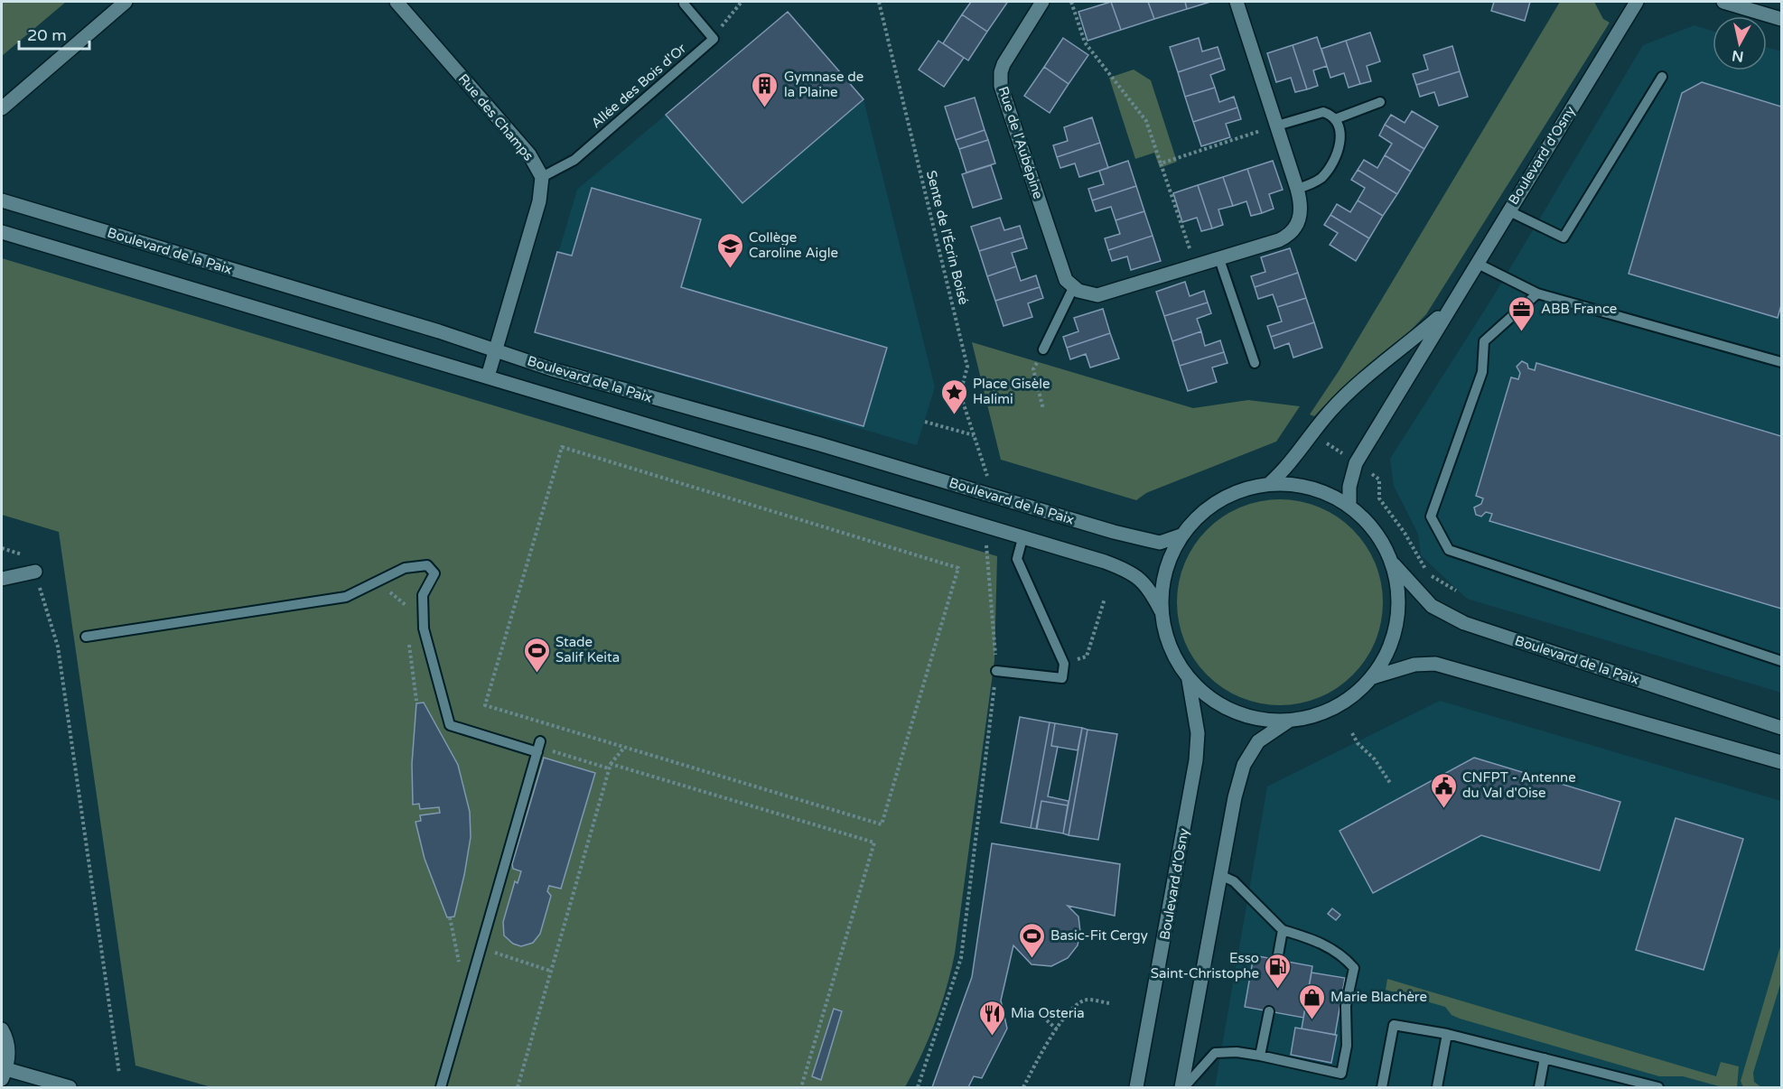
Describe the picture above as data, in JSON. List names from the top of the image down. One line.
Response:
{"streets":{"main road":["Rue des Champs","Rue de l'Aubépine","Boulevard d'Osny","Boulevard de la Paix"],"lane":["Allée des Bois d'Or"],"path":["Sente de l'Écrin Boisé"]},"crossings":[["Allée des Bois d'Or","Rue des Champs"]],"places":{"building":["Gymnase de la Plaine"],"school or university":["Collège Caroline Aigle"],"office":["ABB France"],"place":["Place Gisèle Halimi"],"sports":["Stade Salif Keita","Basic-Fit Cergy"],"public building":["CNFPT - Antenne du Val d'Oise"],"fuel station":["Esso Saint-Christophe"],"shop":["Marie Blachère"],"restaurant":["Mia Osteria"]},"scale_bar":"20 m","north":"bottom"}
